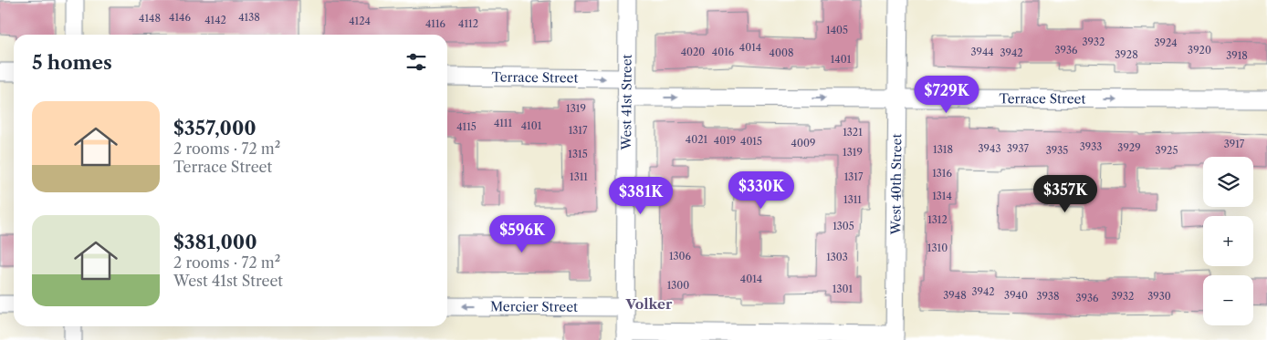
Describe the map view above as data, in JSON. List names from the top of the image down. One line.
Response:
{"streets":{"street":["Terrace Street","West 41st Street","West 40th Street","Mercier Street"]},"crossings":[["Terrace Street","West 41st Street"],["Terrace Street","West 40th Street"],["West 41st Street","Mercier Street"]],"one_way":["Terrace Street","Mercier Street"],"districts":["Volker"],"house_numbers":["4146","4138","4148","4142","4124","4116","4112","1405","3932","3924","4014","3936","3920","4020","4016","3944","4008","3942","3928","3918","1401","1319","4111","4101","4115","1317","1321","4021","4019","4015","4009","3917","3933","3929","3943","3937","1318","3935","3925","1319","1315","1316","1311","1317","1314","1311","1312","1305","1310","1306","1303","4014","1300","1301","3942","3948","3940","3938","3932","3930","3936"],"page":{"heading":"5 homes","price":["$729K","$330K","$357K","$381K","$596K"],"list":[{"name":"$357,000","note":"2 rooms · 72 m² · Terrace Street"},{"name":"$381,000","note":"2 rooms · 72 m² · West 41st Street"}],"map_buttons":["+","−"]}}
